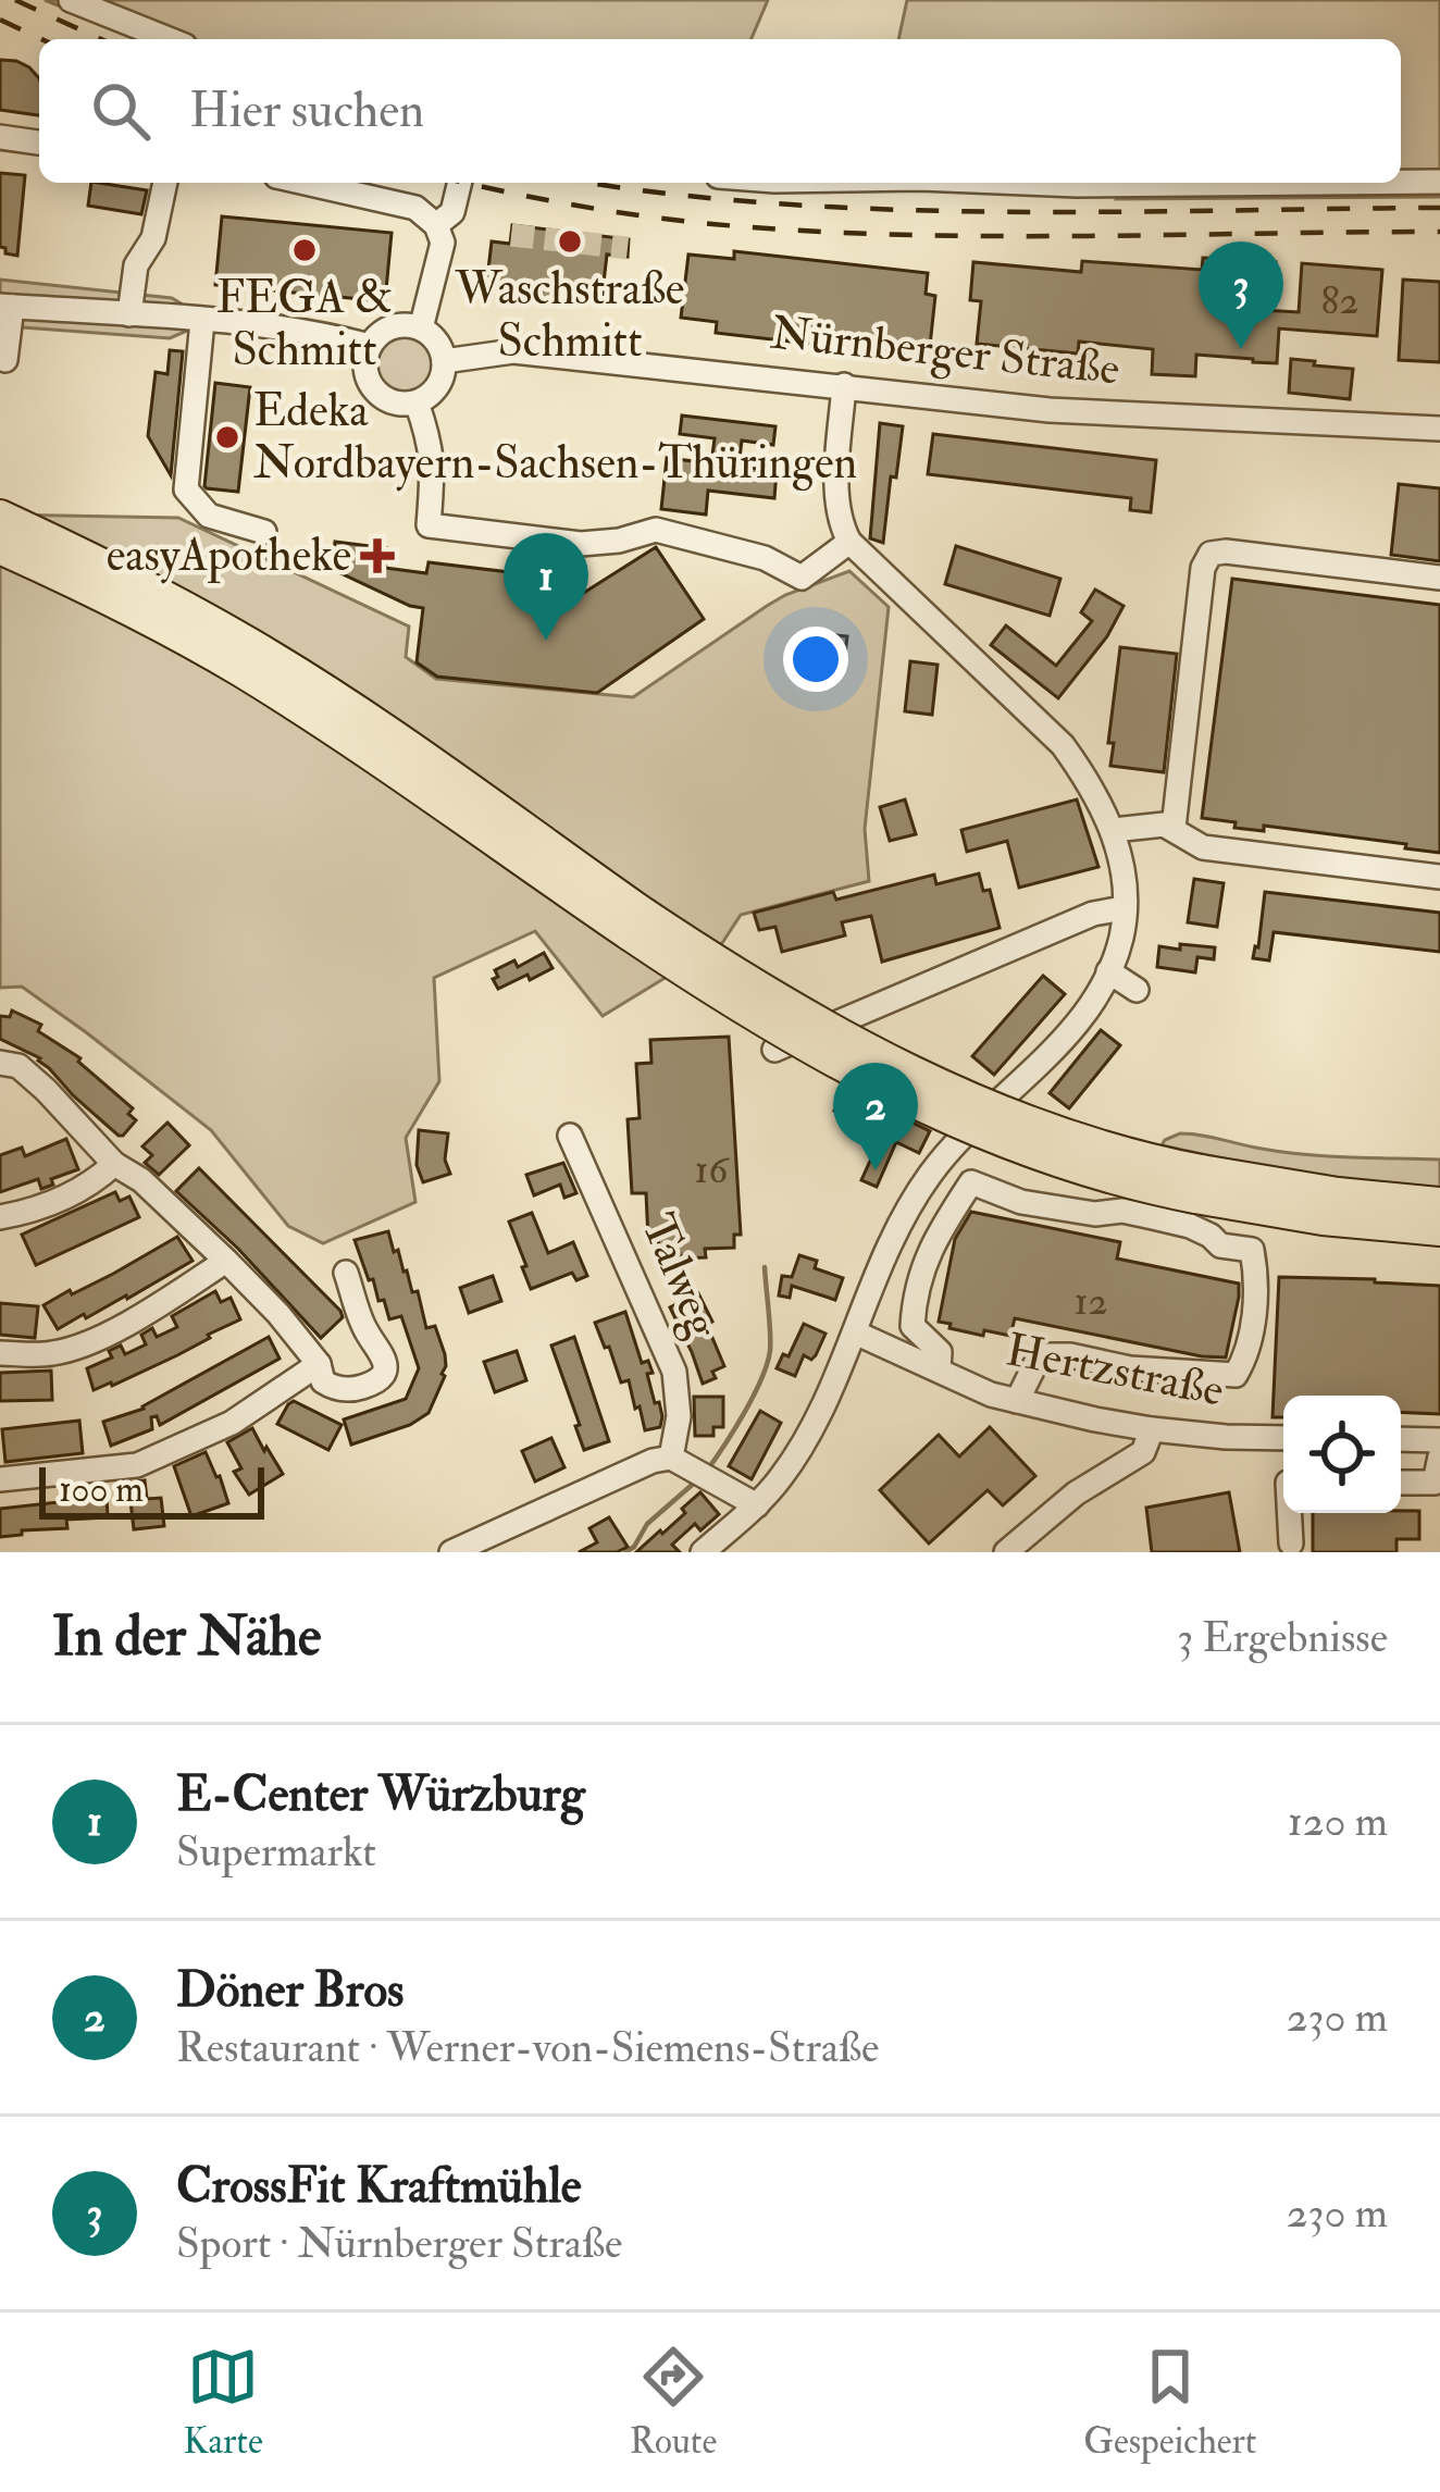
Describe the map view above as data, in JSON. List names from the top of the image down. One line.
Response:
{"streets":{"street":["Nürnberger Straße","Talweg","Hertzstraße"]},"places":{"other":["Waschstraße Schmitt","FEGA & Schmitt","Edeka Nordbayern-Sachsen-Thüringen"],"health":["easyApotheke"]},"house_numbers":["82","16","12"],"scale_bar":"100 m","page":{"search":"Hier suchen","pins":["3","1","2"],"scale":"100 m","heading":["In der Nähe","3 Ergebnisse"],"list":[{"mark":"1","name":"E-Center Würzburg","note":"Supermarkt","value":"120 m"},{"mark":"2","name":"Döner Bros","note":"Restaurant · Werner-von-Siemens-Straße","value":"230 m"},{"mark":"3","name":"CrossFit Kraftmühle","note":"Sport · Nürnberger Straße","value":"230 m"}],"nav":["Karte","Route","Gespeichert"]}}
